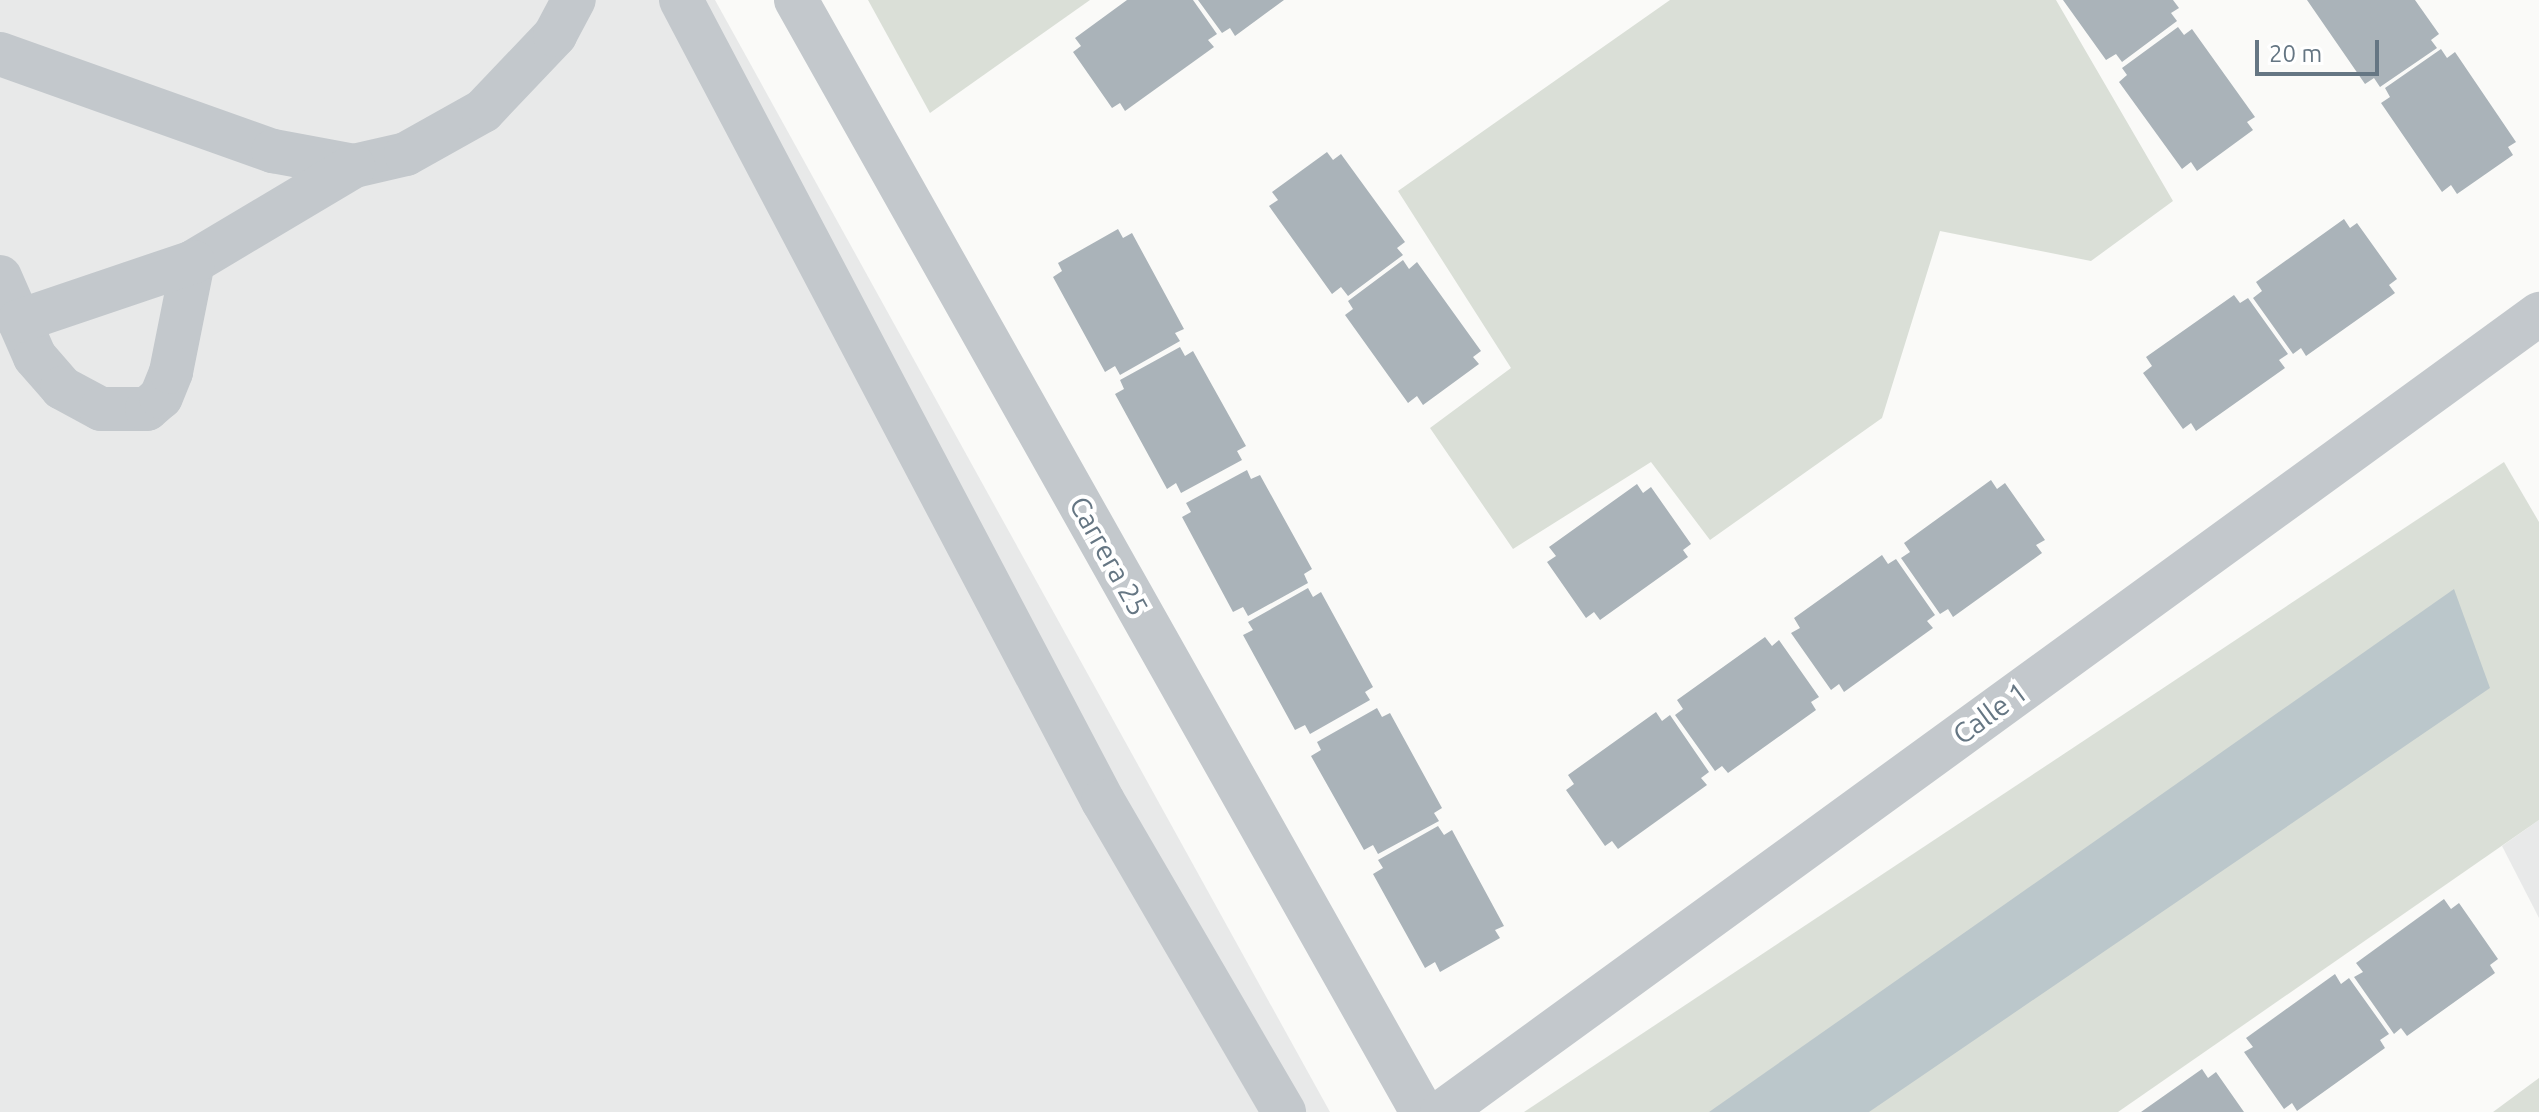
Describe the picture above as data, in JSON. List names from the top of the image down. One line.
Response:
{"streets":{"street":["Carrera 25","Calle 1"]},"scale_bar":"20 m"}
